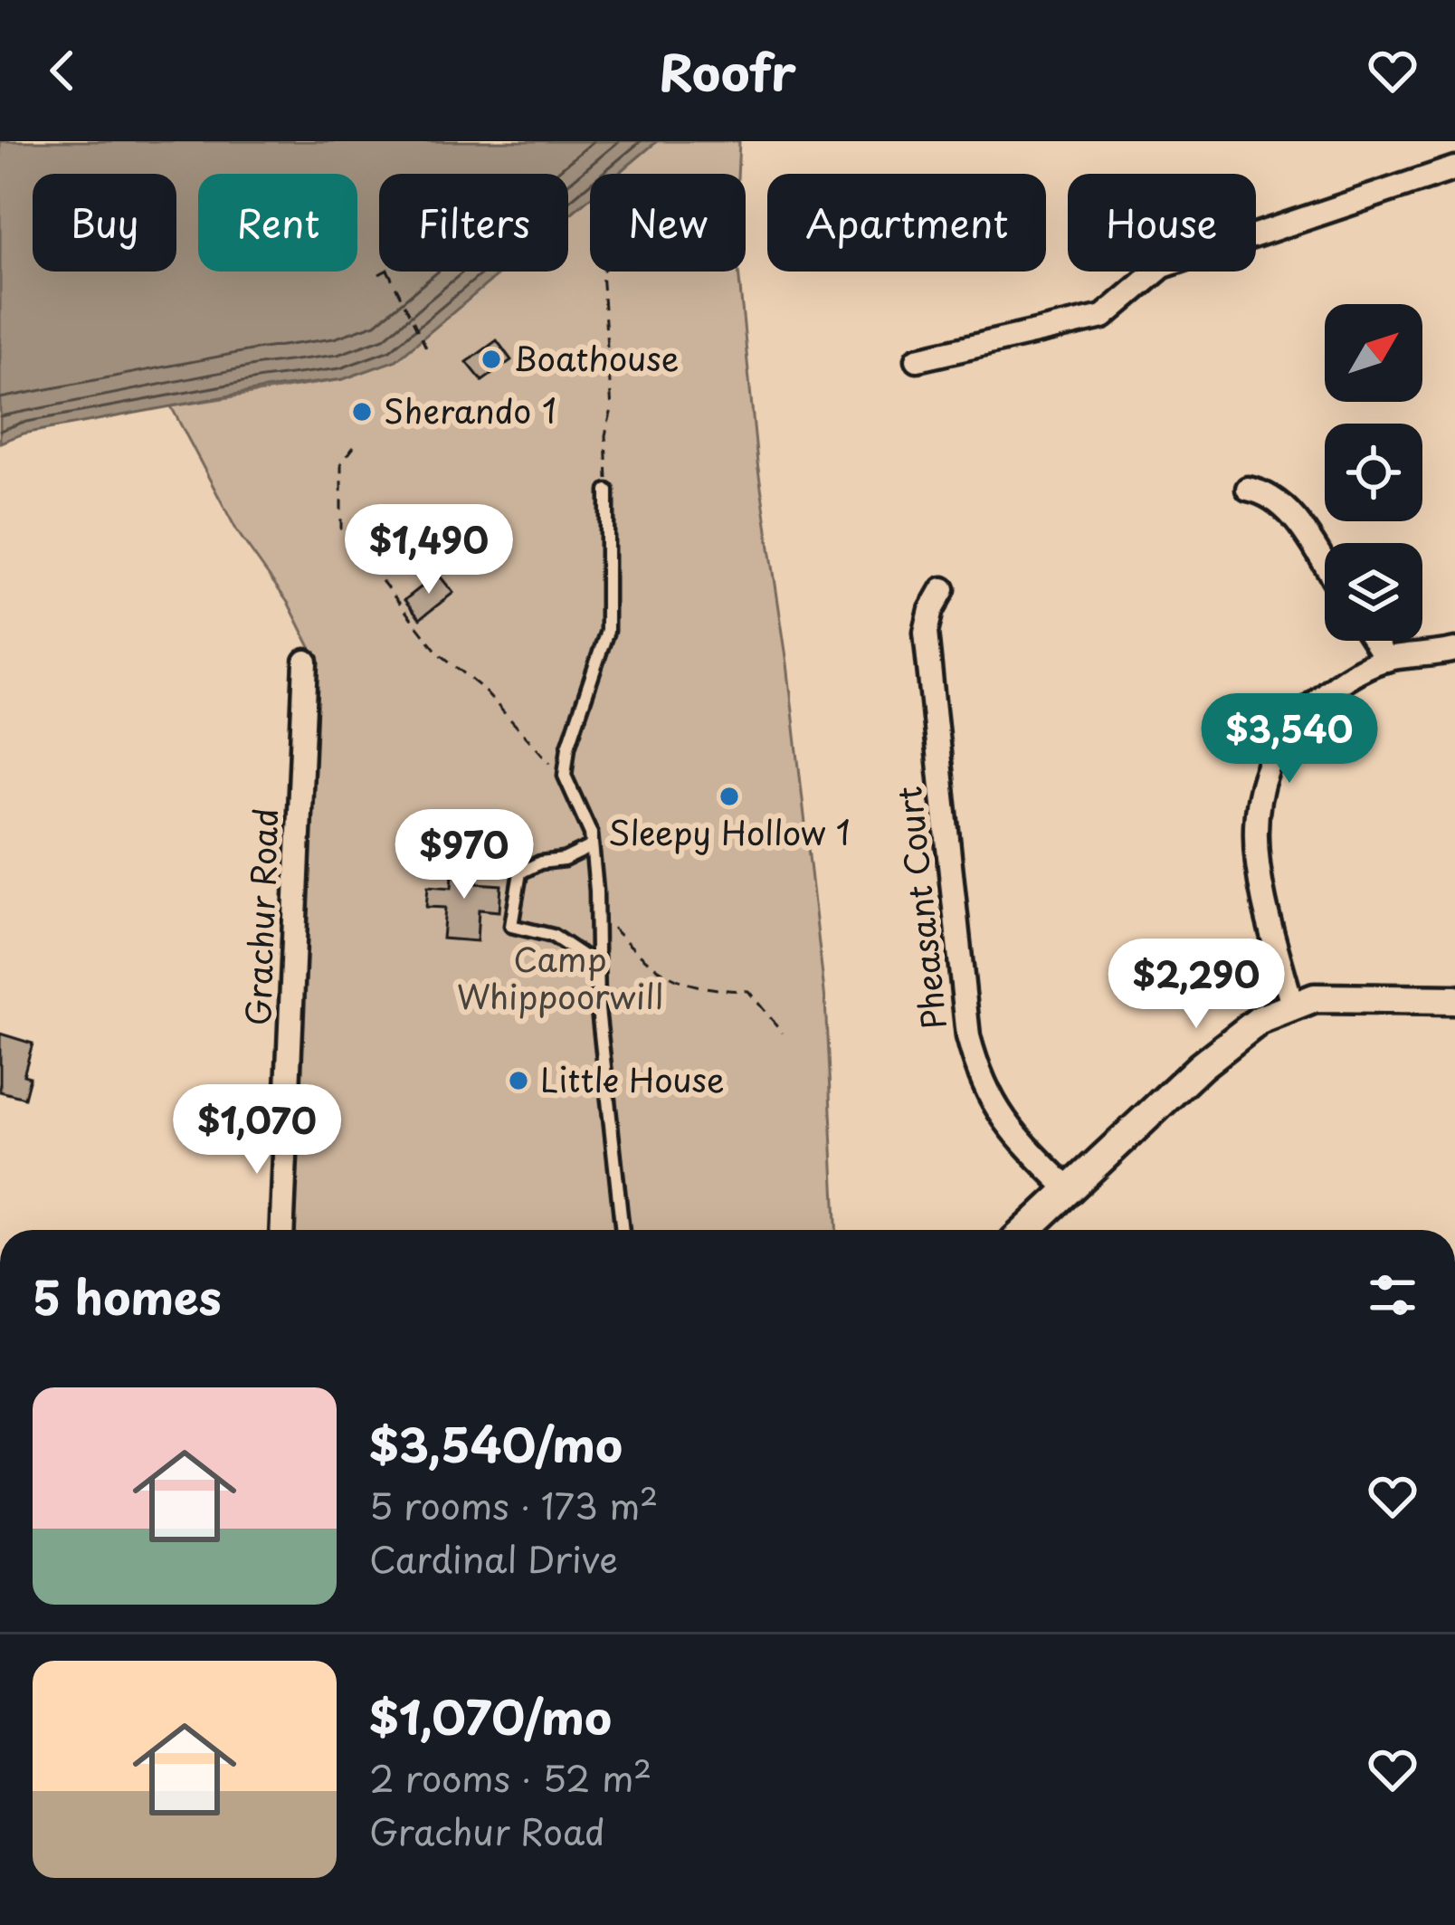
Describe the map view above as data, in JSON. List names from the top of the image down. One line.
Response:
{"streets":{"street":["Pheasant Court","Grachur Road"]},"parks":["Camp Whippoorwill"],"places":["Boathouse","Sherando 1","Sleepy Hollow 1","Little House"],"north":"top right","page":{"header":"Roofr","chip":["Buy","Rent","Filters","New","Apartment","House"],"price":["$1,490","$3,540","$970","$2,290","$1,070"],"heading":"5 homes","list":[{"name":"$3,540/mo","note":"5 rooms · 173 m² · Cardinal Drive"},{"name":"$1,070/mo","note":"2 rooms · 52 m² · Grachur Road"}]}}
